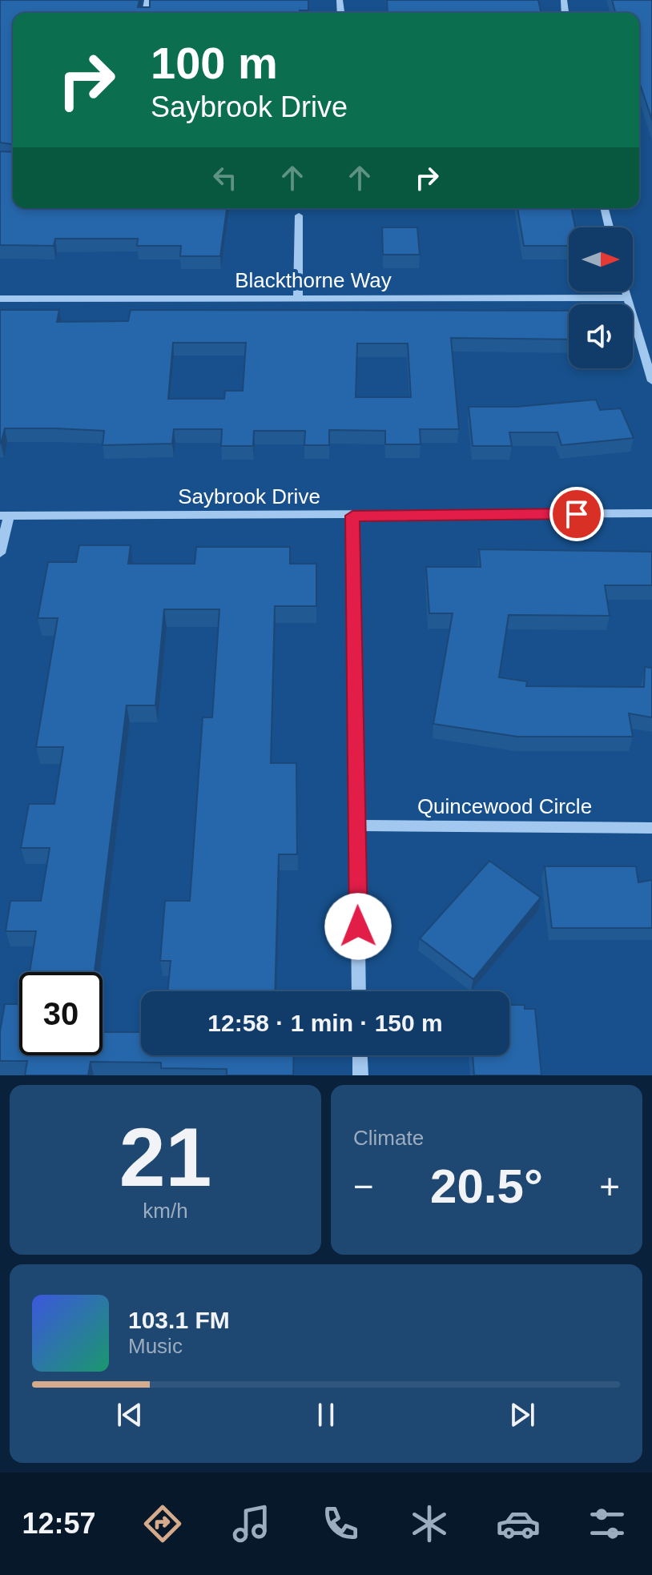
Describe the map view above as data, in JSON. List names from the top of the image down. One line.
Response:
{"streets":{"street":["Blackthorne Way","Saybrook Drive","Quincewood Circle"]},"north":"right","page":{"turn":["100 m","Saybrook Drive"],"limit":"30","trip":"12:58 · 1 min · 150 m","tile":[["21","km/h"],"Climate"],"heat":["−","20.5°","+"],"song":["103.1 FM","Music"],"tabs":"12:57"}}
